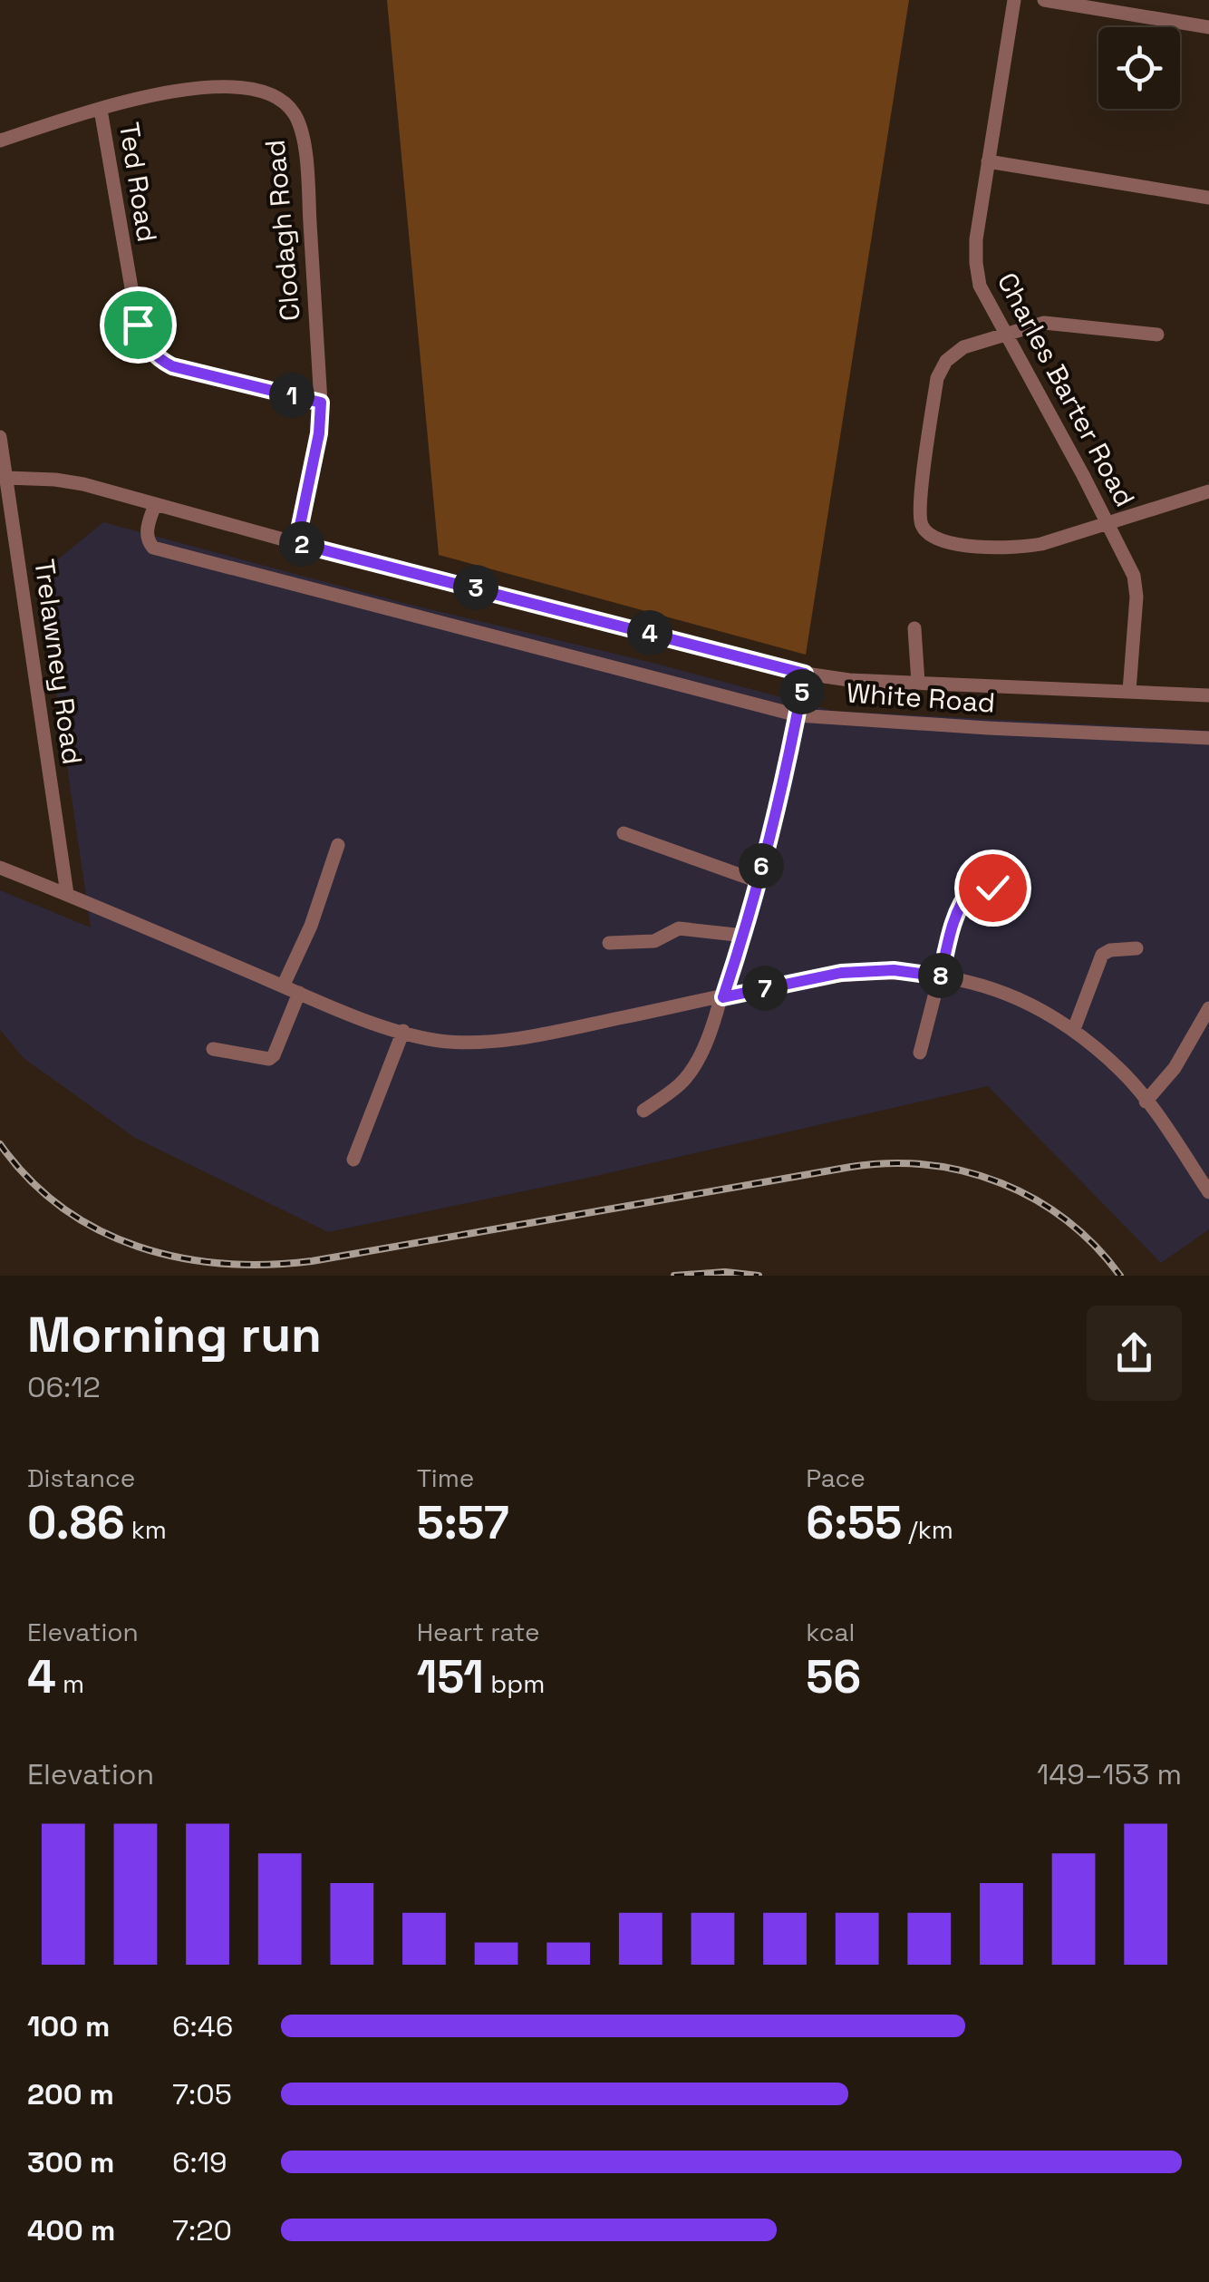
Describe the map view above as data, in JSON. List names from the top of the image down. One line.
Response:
{"streets":{"street":["Ted Road","Clodagh Road","Charles Barter Road","Trelawney Road","White Road"]},"crossings":[["Ted Road","Clodagh Road"],["Clodagh Road","White Road"],["Charles Barter Road","White Road"],["Trelawney Road","White Road"]],"page":{"pins":["1","2","3","4","5","6","8","7"],"heading":["Morning run","06:12"],"stats":[["Distance","0.86 km"],["Time","5:57"],["Pace","6:55 /km"],["Elevation","4 m"],["Heart rate","151 bpm"],["kcal","56"]],"chart":["Elevation","149–153 m"],"list":[{"name":"100 m","note":"6:46"},{"name":"200 m","note":"7:05"},{"name":"300 m","note":"6:19"},{"name":"400 m","note":"7:20"}]}}
